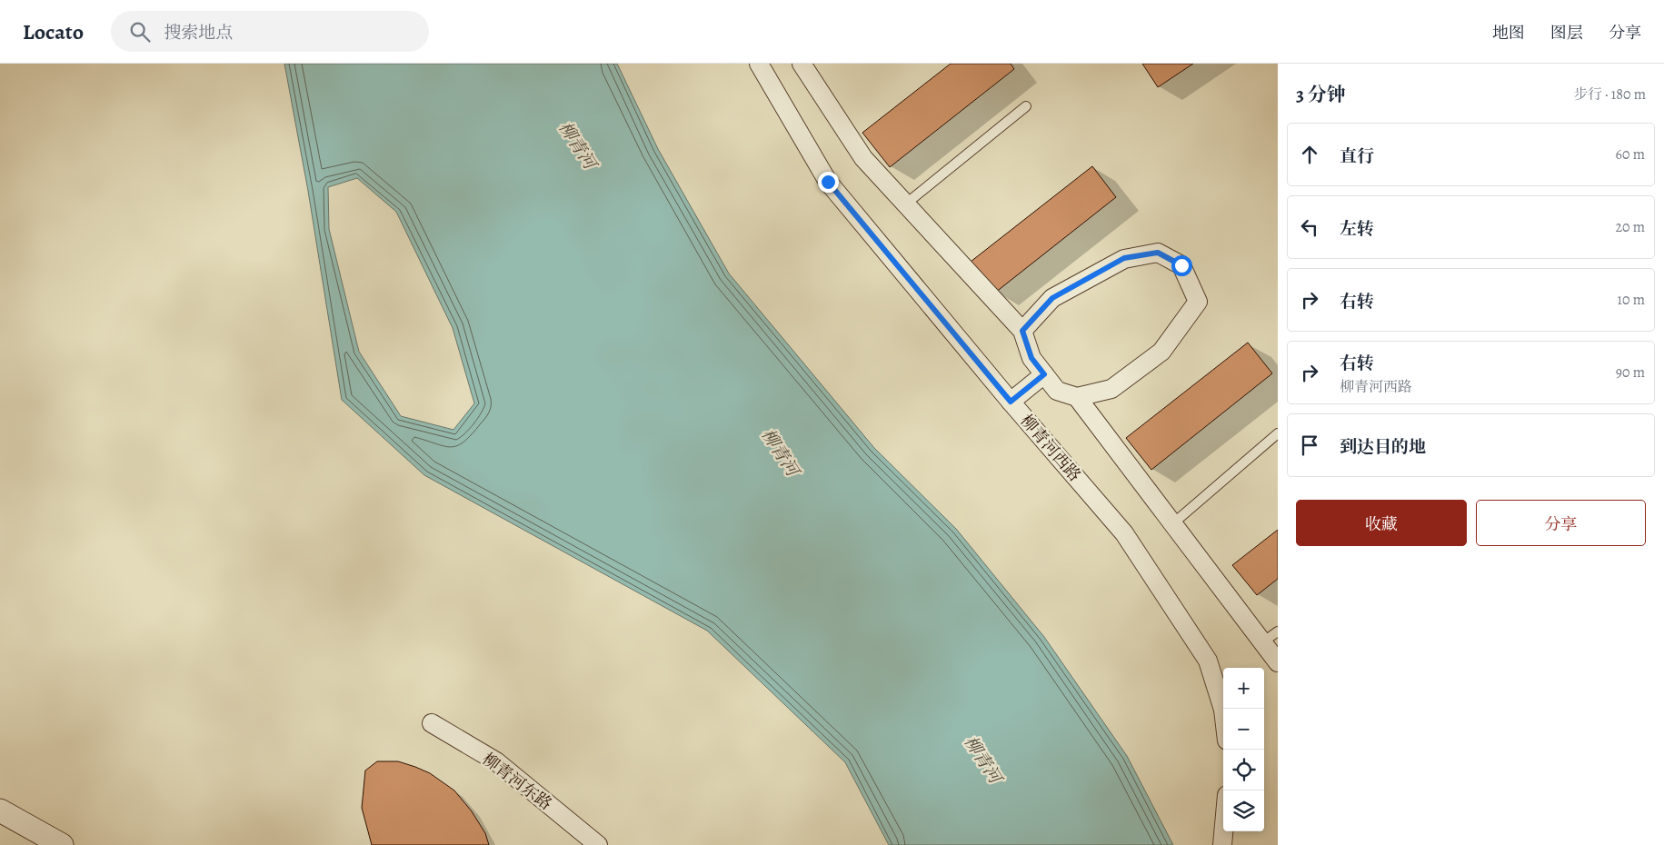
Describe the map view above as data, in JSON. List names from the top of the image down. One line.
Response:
{"streets":{"street":["柳青河西路","柳青河东路"]},"water":["柳青河"],"page":{"header":"Locato","search":"搜索地点","nav":["地图","图层","分享"],"heading":["3 分钟","步行 · 180 m"],"list":[["直行","60 m"],["左转","20 m"],["右转","10 m"],["右转","柳青河西路","90 m"],"到达目的地"],"buttons":["收藏","分享"],"map_buttons":["+","−"]}}
